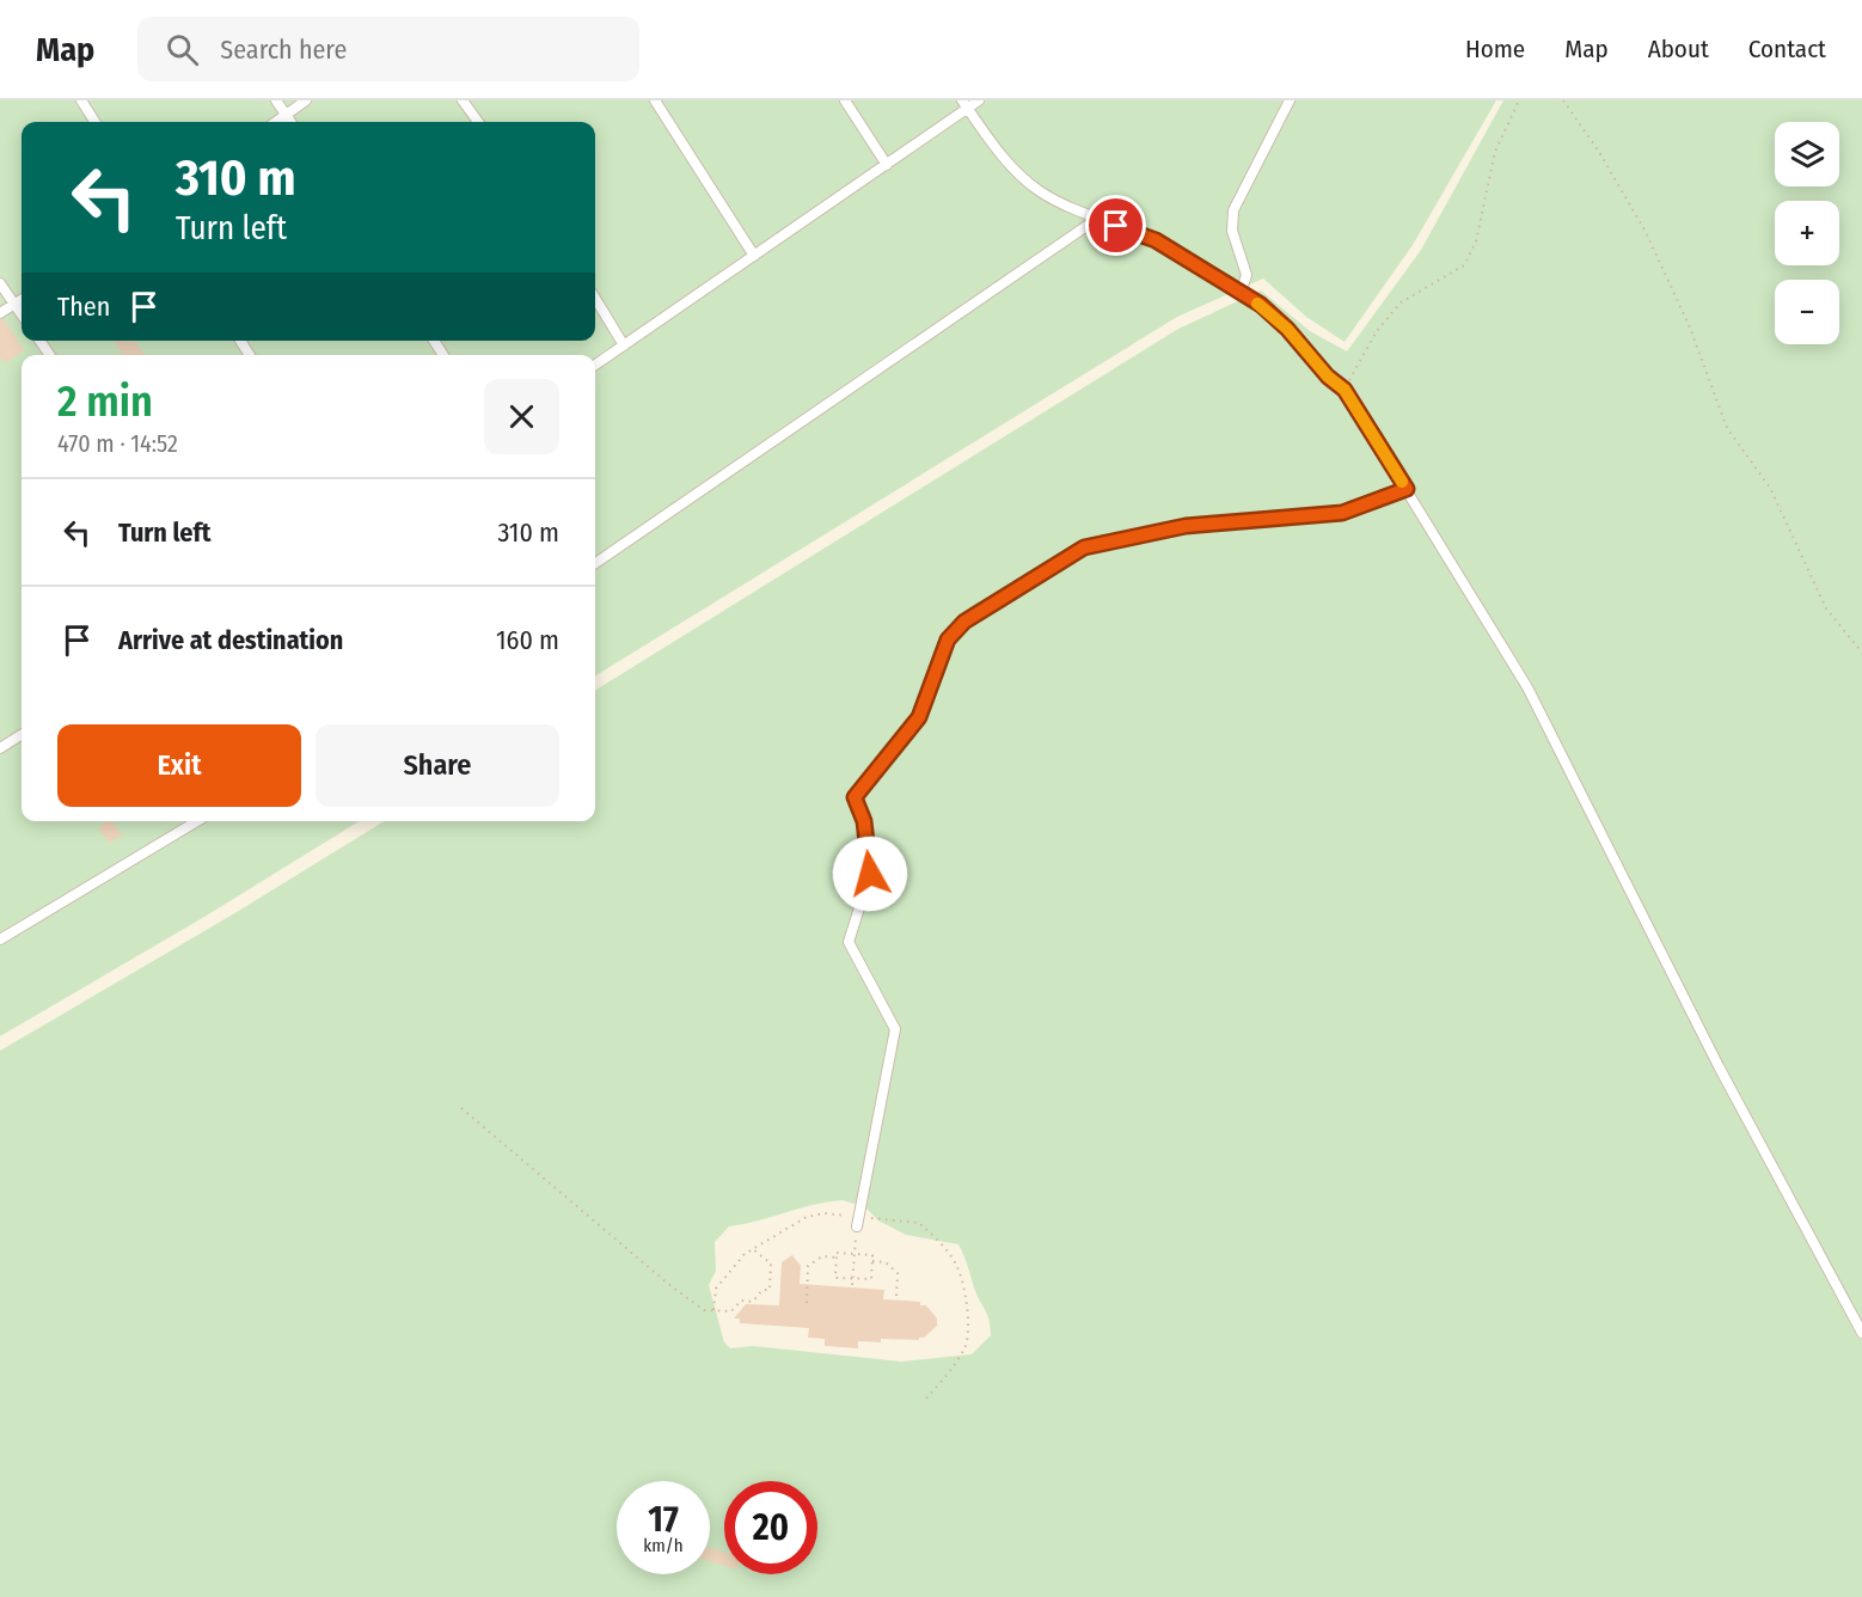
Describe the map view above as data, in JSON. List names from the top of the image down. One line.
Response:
{"page":{"header":"Map","search":"Search here","nav":["Home","Map","About","Contact"],"map_buttons":["+","−"],"turn":["310 m","Turn left"],"then":"Then","heading":["2 min","470 m · 14:52"],"list":[{"name":"Turn left","value":"310 m"},{"name":"Arrive at destination","value":"160 m"}],"buttons":["Exit","Share"],"speed":"17 km/h","limit":"20"}}
